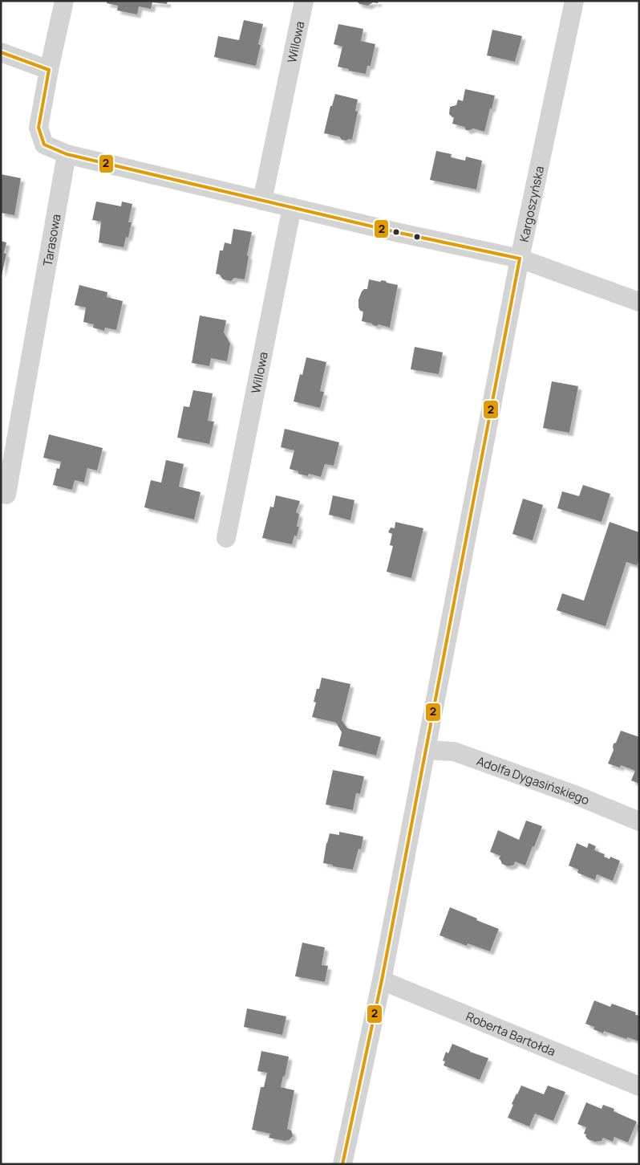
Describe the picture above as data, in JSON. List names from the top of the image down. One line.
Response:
{"streets":{"street":["Willowa","Kargoszyńska","Tarasowa","Adolfa Dygasińskiego","Roberta Bartołda"]},"crossings":[["Kargoszyńska","Adolfa Dygasińskiego"],["Kargoszyńska","Roberta Bartołda"]],"lines":["transit line 2"]}
